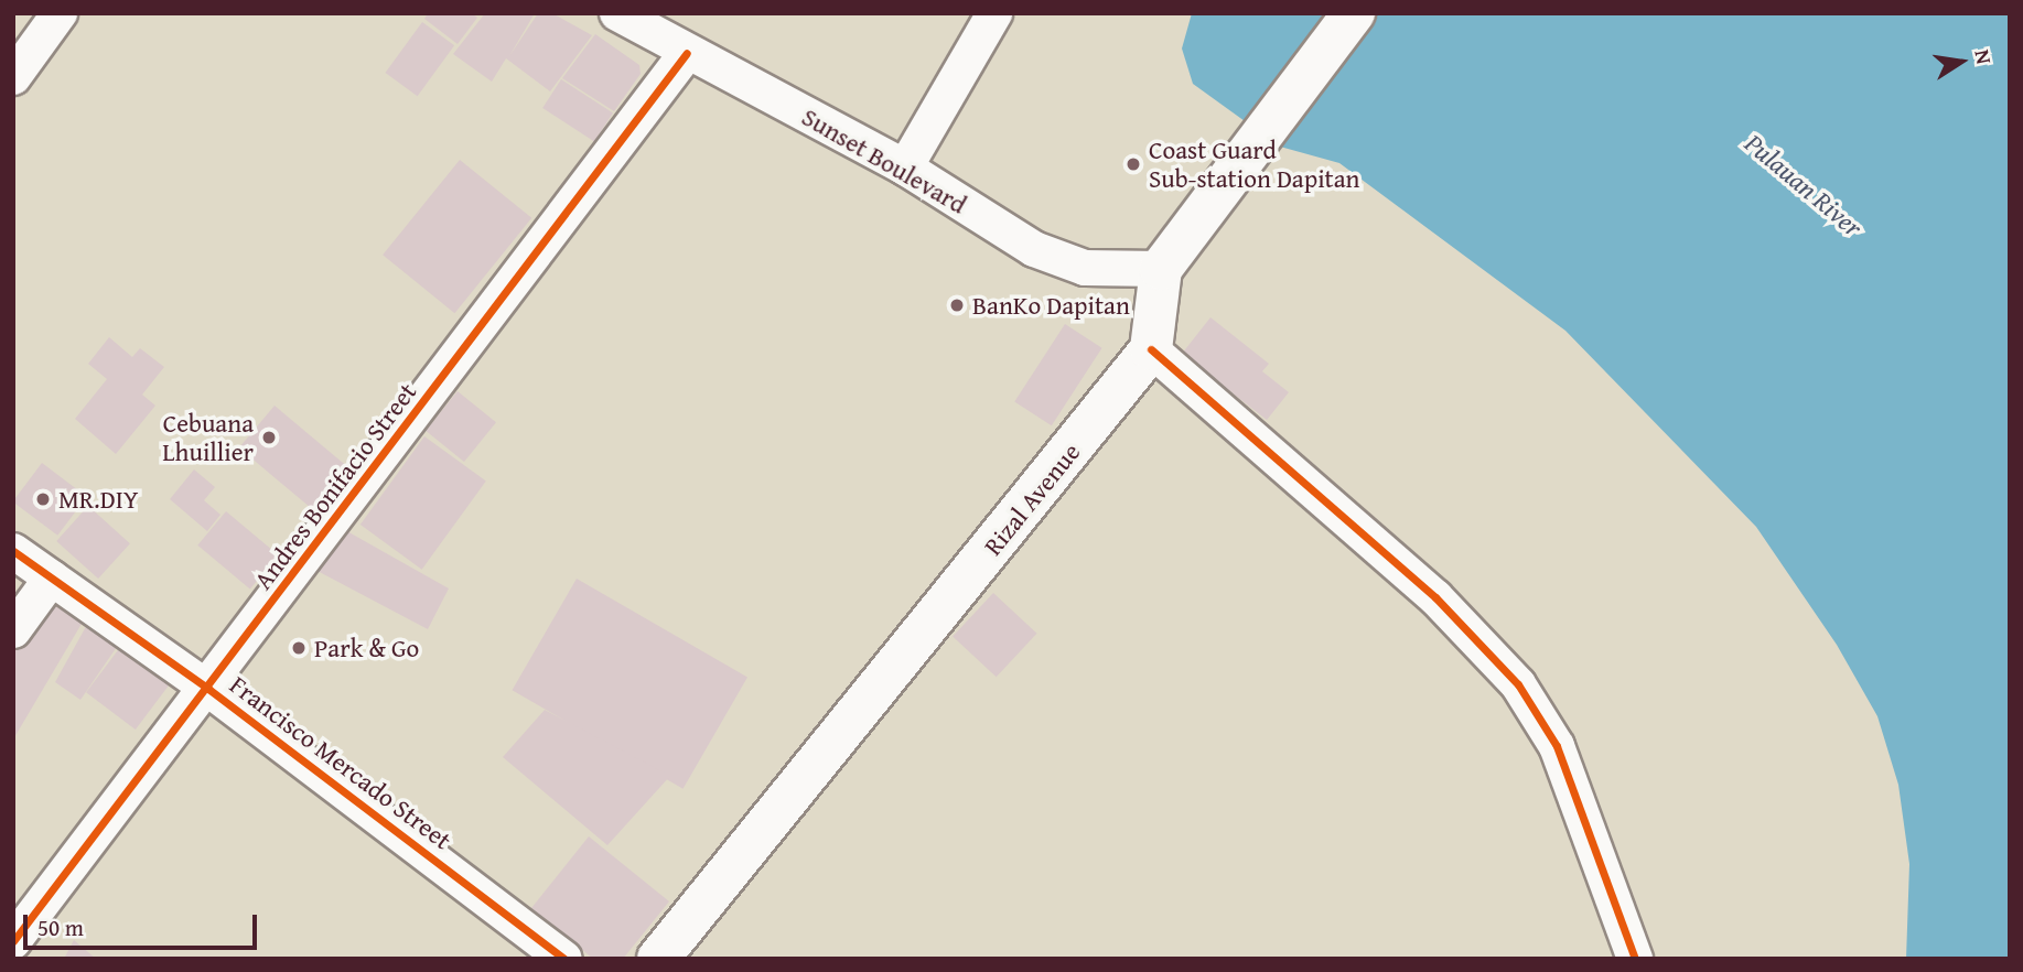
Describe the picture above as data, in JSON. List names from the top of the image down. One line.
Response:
{"streets":{"main road":["Rizal Avenue"],"street":["Sunset Boulevard","Andres Bonifacio Street","Francisco Mercado Street"]},"crossings":[["Sunset Boulevard","Andres Bonifacio Street"],["Andres Bonifacio Street","Francisco Mercado Street"]],"water":["Pulauan River"],"places":["Coast Guard Sub-station Dapitan","BanKo Dapitan","Cebuana Lhuillier","MR.DIY","Park & Go"],"scale_bar":"50 m","north":"right"}
